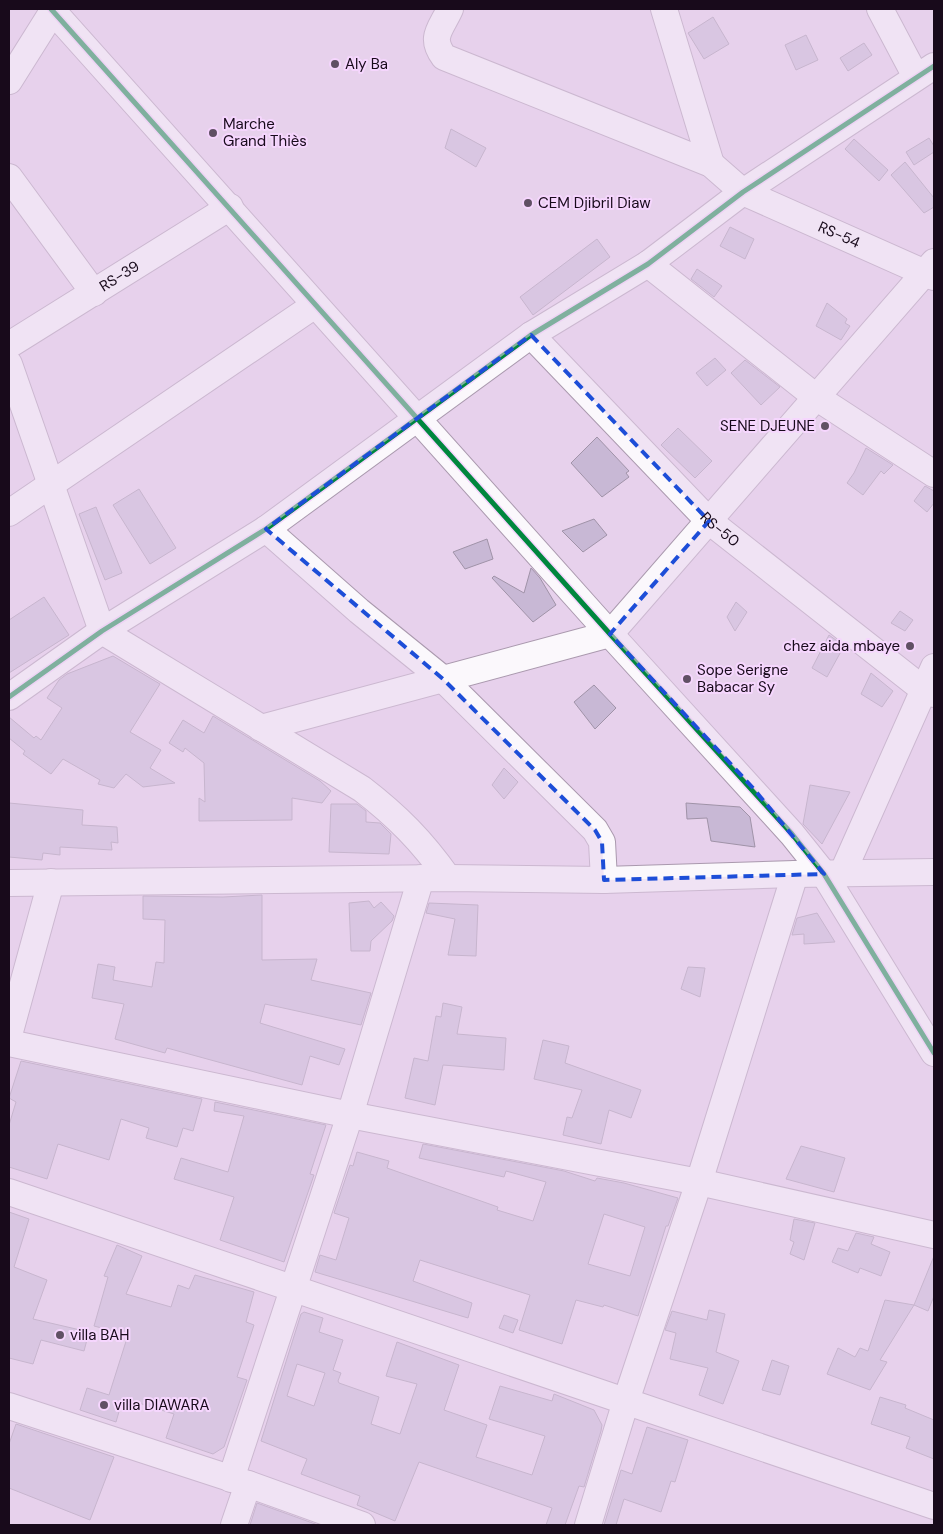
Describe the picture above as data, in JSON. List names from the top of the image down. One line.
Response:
{"streets":{"street":["RS-54","RS-39","RS-50"]},"places":["Aly Ba","Marche Grand Thiès","CEM Djibril Diaw","SENE DJEUNE","chez aida mbaye","Sope Serigne Babacar Sy","villa BAH","villa DIAWARA"]}
